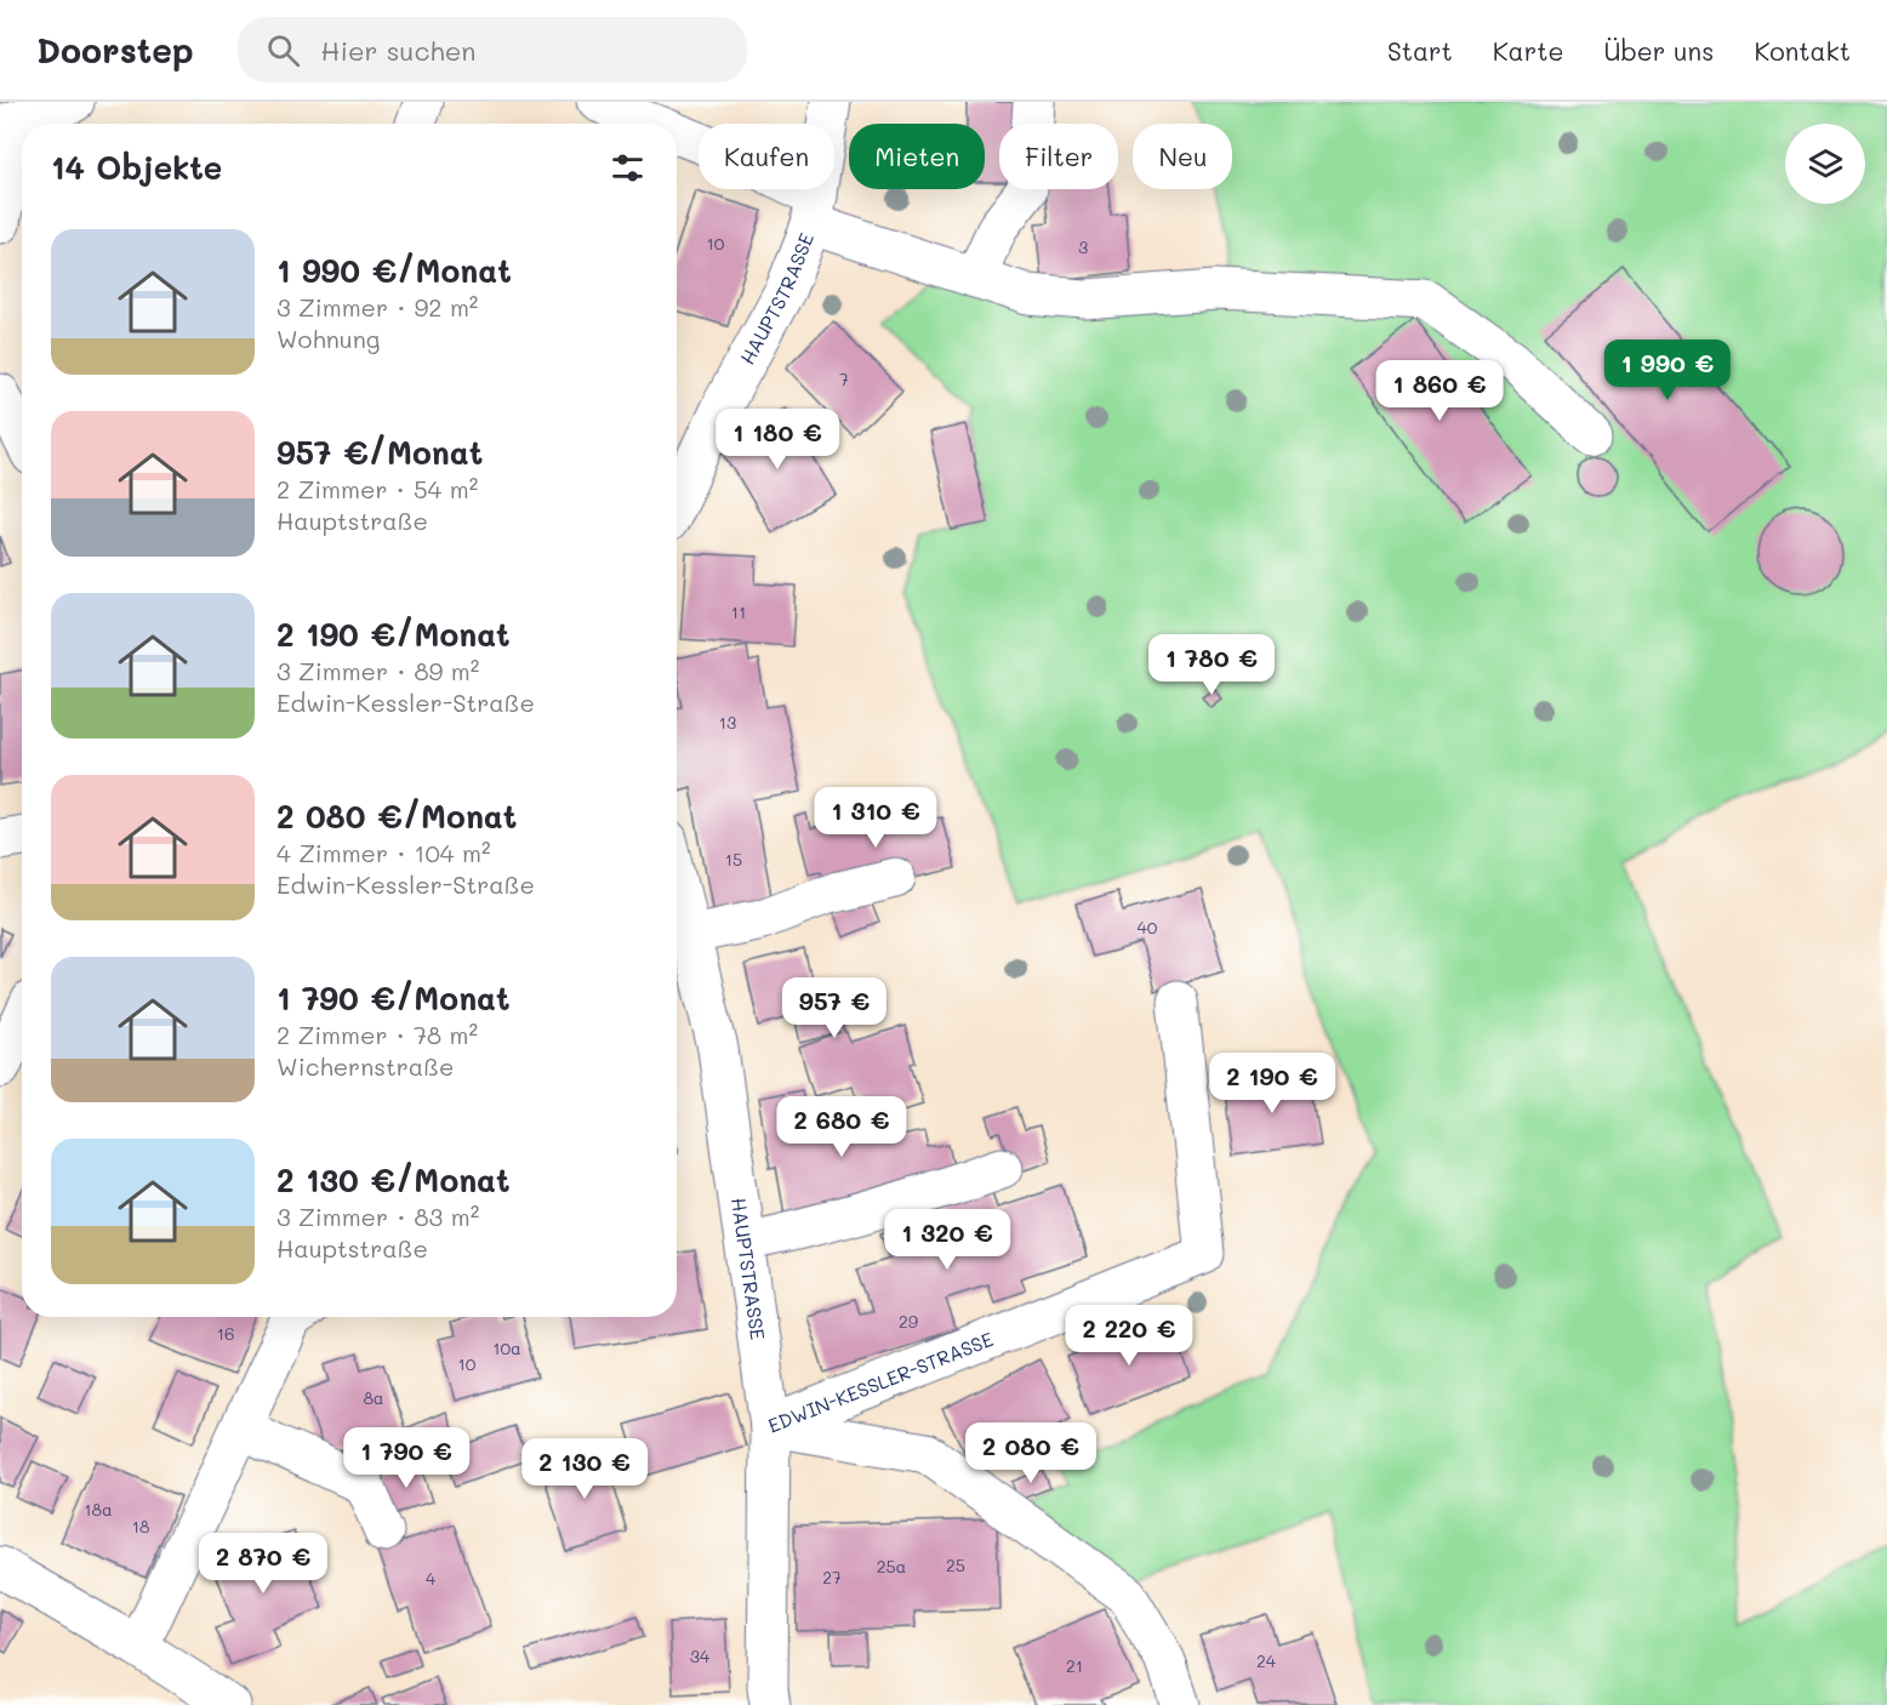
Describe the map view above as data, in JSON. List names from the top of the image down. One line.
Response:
{"streets":{"street":["HAUPTSTRASSE","EDWIN-KESSLER-STRASSE"]},"crossings":[["HAUPTSTRASSE","EDWIN-KESSLER-STRASSE"]],"house_numbers":["10","3","7","11","13","15","40","29","16","10a","10","8a","18a","18","25","25a","27","4","34","24","21"],"page":{"header":"Doorstep","search":"Hier suchen","nav":["Start","Karte","Über uns","Kontakt"],"chip":["Kaufen","Mieten","Filter","Neu"],"heading":"14 Objekte","list":[{"name":"1 990 €/Monat","note":"3 Zimmer · 92 m² · Wohnung"},{"name":"957 €/Monat","note":"2 Zimmer · 54 m² · Hauptstraße"},{"name":"2 190 €/Monat","note":"3 Zimmer · 89 m² · Edwin-Kessler-Straße"},{"name":"2 080 €/Monat","note":"4 Zimmer · 104 m² · Edwin-Kessler-Straße"},{"name":"1 790 €/Monat","note":"2 Zimmer · 78 m² · Wichernstraße"},{"name":"2 130 €/Monat","note":"3 Zimmer · 83 m² · Hauptstraße"}],"price":["1 990 €","1 860 €","1 180 €","1 780 €","1 310 €","957 €","2 190 €","2 680 €","1 320 €","2 220 €","2 080 €","1 790 €","2 130 €","2 870 €"]}}
